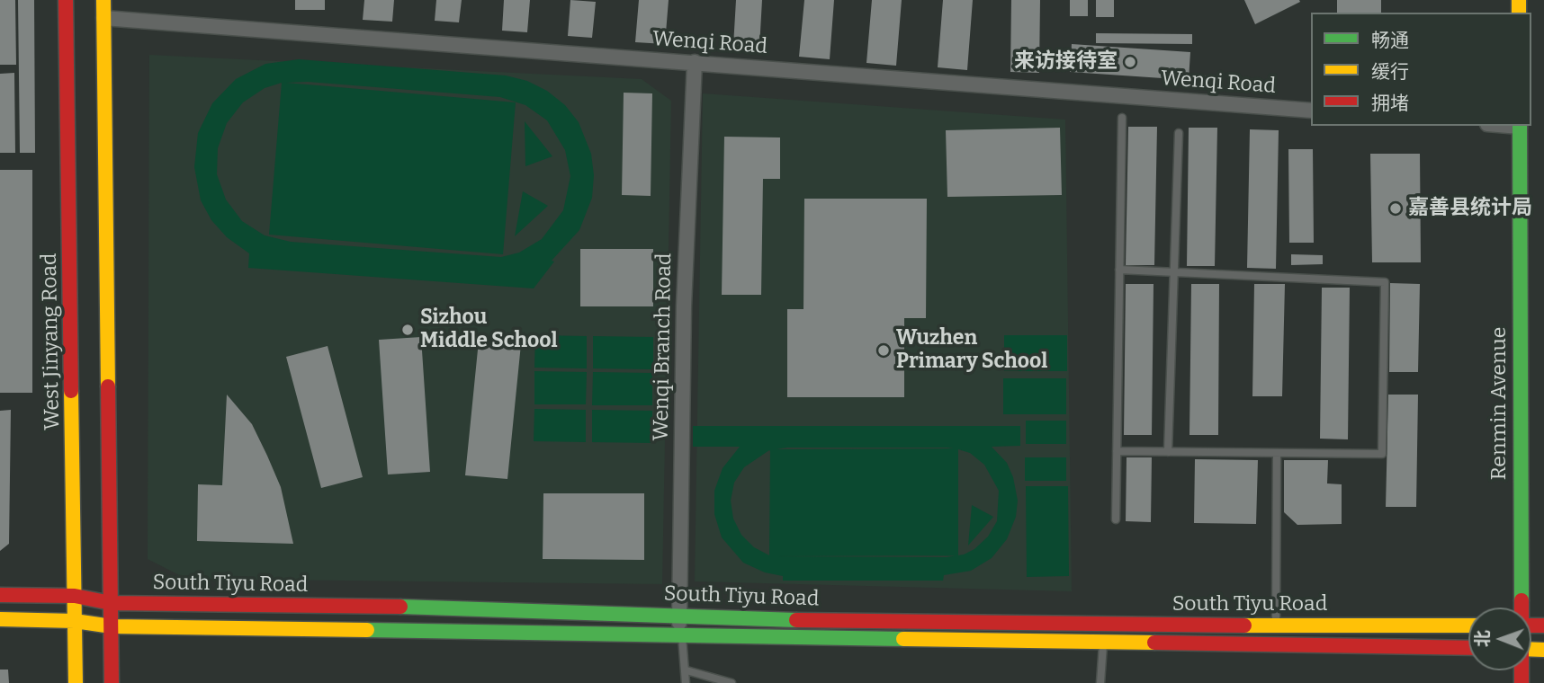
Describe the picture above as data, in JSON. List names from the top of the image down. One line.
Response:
{"streets":{"main road":["West Jinyang Road","Renmin Avenue","South Tiyu Road"],"street":["Wenqi Road","Wenqi Branch Road"]},"crossings":[["Wenqi Road","Wenqi Branch Road"],["West Jinyang Road","South Tiyu Road"],["Wenqi Branch Road","South Tiyu Road"]],"places":["来访接待室","嘉善县统计局","Sizhou Middle School","Wuzhen Primary School"],"legend":["畅通","缓行","拥堵"],"north":"left"}
